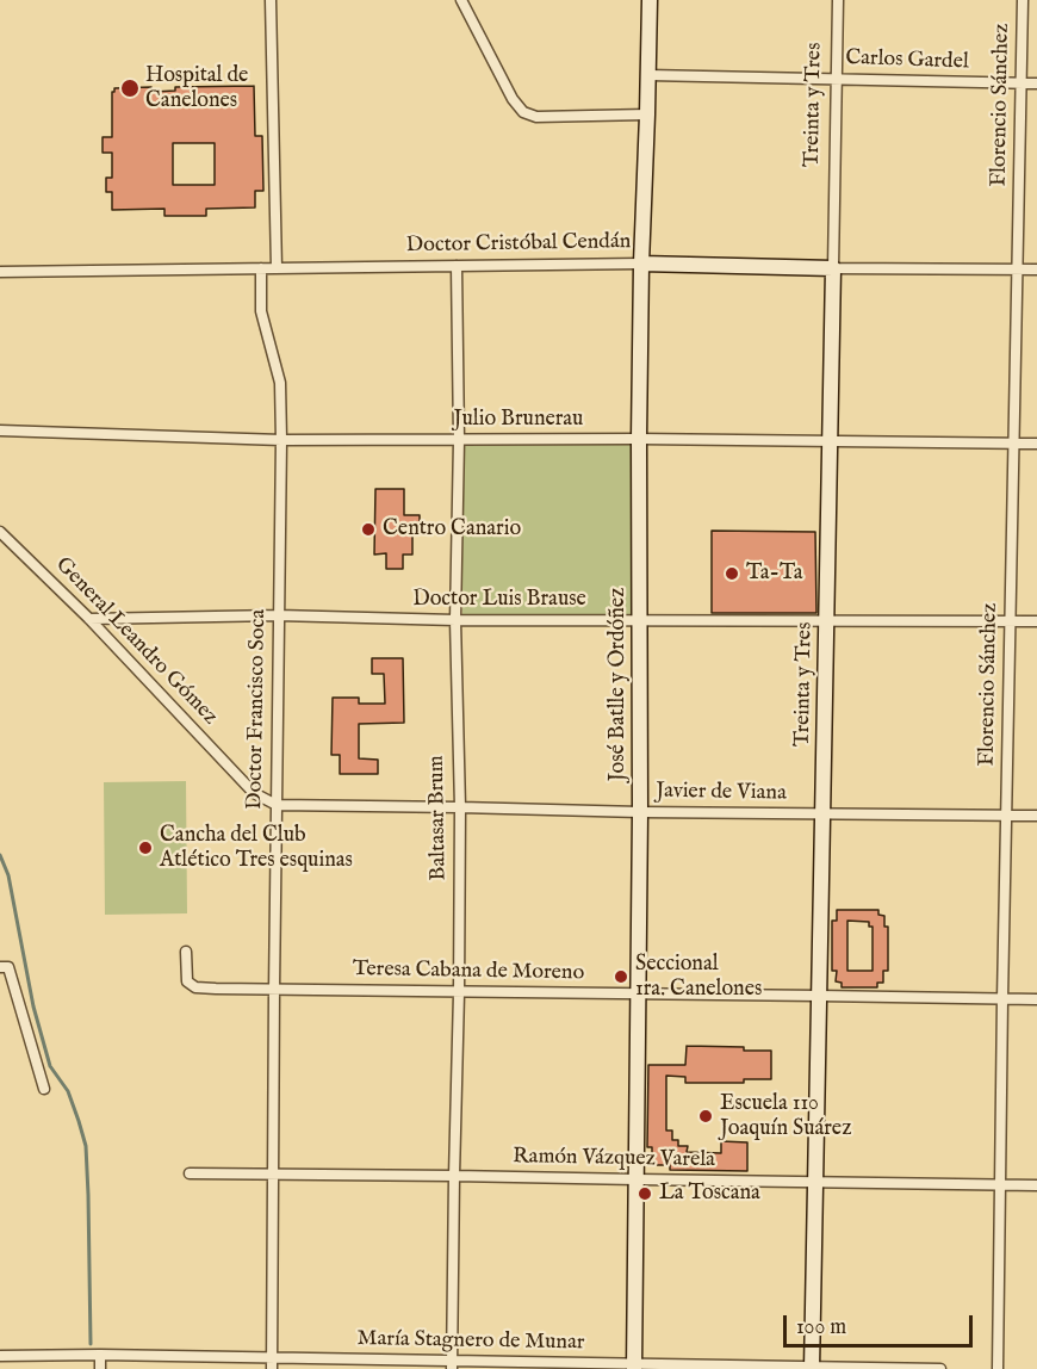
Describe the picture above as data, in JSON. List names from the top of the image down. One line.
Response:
{"streets":{"street":["Carlos Gardel","Treinta y Tres","Florencio Sánchez","Doctor Cristóbal Cendán","Julio Brunerau","Doctor Luis Brause","General Leandro Gómez","José Batlle y Ordóñez","Doctor Francisco Soca","Javier de Viana","Baltasar Brum","Teresa Cabana de Moreno","Ramón Vázquez Varela","María Stagnero de Munar"]},"crossings":[["Carlos Gardel","Treinta y Tres"],["Carlos Gardel","Florencio Sánchez"],["Carlos Gardel","José Batlle y Ordóñez"],["Treinta y Tres","Doctor Cristóbal Cendán"],["Treinta y Tres","Julio Brunerau"],["Treinta y Tres","Doctor Luis Brause"],["Treinta y Tres","Javier de Viana"],["Treinta y Tres","Teresa Cabana de Moreno"],["Treinta y Tres","Ramón Vázquez Varela"],["Treinta y Tres","María Stagnero de Munar"],["Florencio Sánchez","Doctor Cristóbal Cendán"],["Florencio Sánchez","Julio Brunerau"],["Florencio Sánchez","Doctor Luis Brause"],["Florencio Sánchez","Javier de Viana"],["Florencio Sánchez","Teresa Cabana de Moreno"],["Florencio Sánchez","Ramón Vázquez Varela"],["Doctor Cristóbal Cendán","José Batlle y Ordóñez"],["Doctor Cristóbal Cendán","Doctor Francisco Soca"],["Doctor Cristóbal Cendán","Baltasar Brum"],["Julio Brunerau","José Batlle y Ordóñez"],["Julio Brunerau","Doctor Francisco Soca"],["Julio Brunerau","Baltasar Brum"],["Doctor Luis Brause","General Leandro Gómez"],["Doctor Luis Brause","José Batlle y Ordóñez"],["Doctor Luis Brause","Doctor Francisco Soca"],["Doctor Luis Brause","Baltasar Brum"],["General Leandro Gómez","Doctor Francisco Soca"],["General Leandro Gómez","Javier de Viana"],["José Batlle y Ordóñez","Javier de Viana"],["José Batlle y Ordóñez","Teresa Cabana de Moreno"],["José Batlle y Ordóñez","Ramón Vázquez Varela"],["José Batlle y Ordóñez","María Stagnero de Munar"],["Doctor Francisco Soca","Javier de Viana"],["Doctor Francisco Soca","Teresa Cabana de Moreno"],["Doctor Francisco Soca","Ramón Vázquez Varela"],["Doctor Francisco Soca","María Stagnero de Munar"],["Javier de Viana","Baltasar Brum"],["Baltasar Brum","Teresa Cabana de Moreno"],["Baltasar Brum","Ramón Vázquez Varela"],["Baltasar Brum","María Stagnero de Munar"]],"places":["Hospital de Canelones","Centro Canario","Ta-Ta","Cancha del Club Atlético Tres esquinas","Seccional 1ra. Canelones","Escuela 110 Joaquín Suárez","La Toscana"],"scale_bar":"100 m"}
